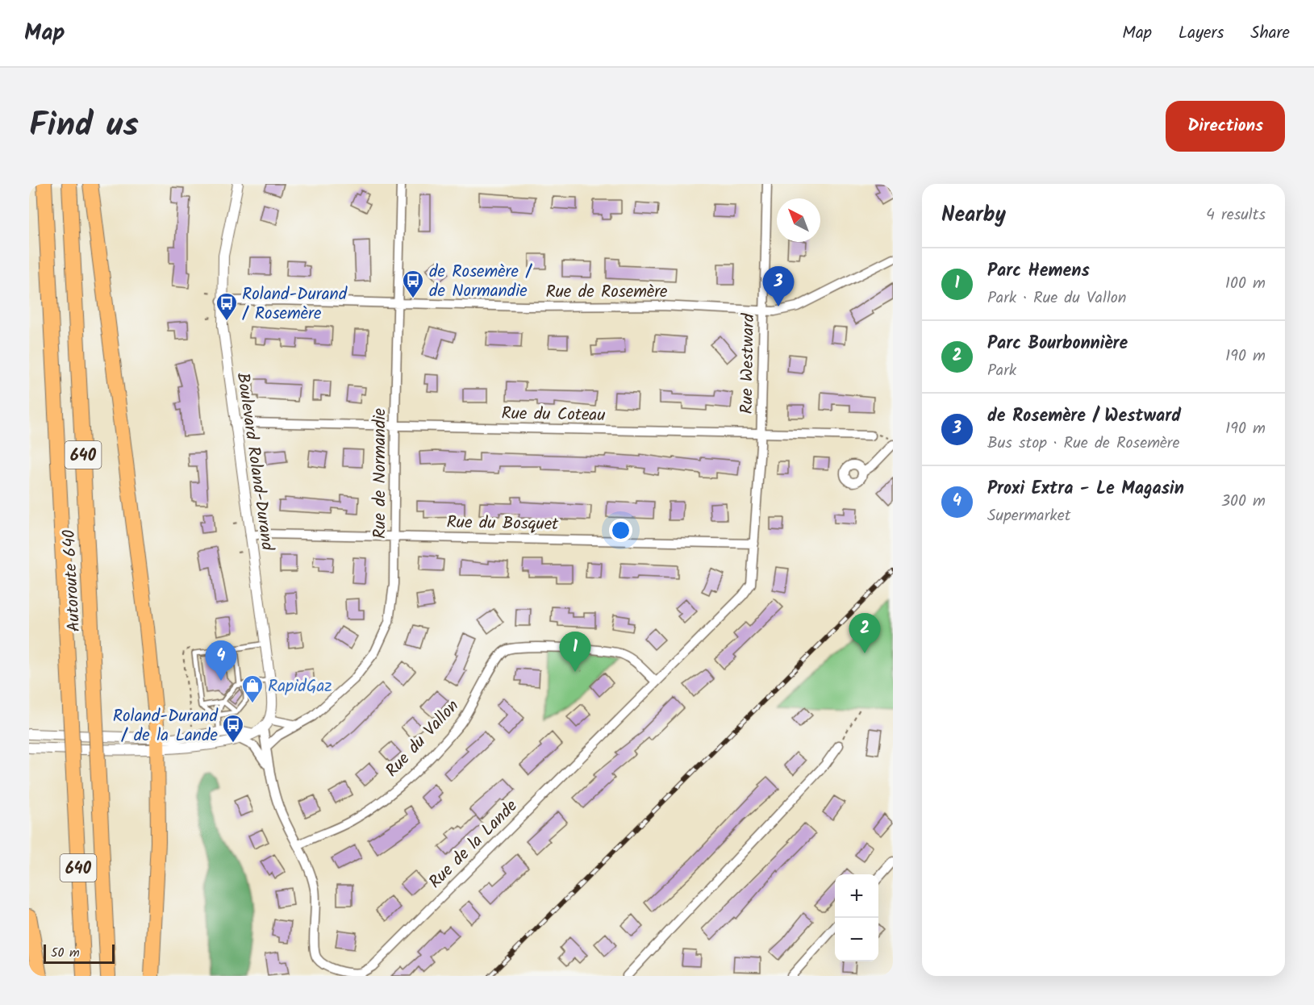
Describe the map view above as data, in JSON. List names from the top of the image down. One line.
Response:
{"streets":{"highway":["640","Autoroute 640"],"street":["Rue de Rosemère","Rue Westward","Rue du Coteau","Boulevard Roland-Durand","Rue de Normandie","Rue du Bosquet","Rue du Vallon","Rue de la Lande"]},"crossings":[["Rue de Rosemère","Rue Westward"],["Rue de Rosemère","Boulevard Roland-Durand"],["Rue de Rosemère","Rue de Normandie"],["Rue Westward","Rue du Coteau"],["Rue Westward","Rue du Bosquet"],["Rue Westward","Rue de la Lande"],["Rue du Coteau","Boulevard Roland-Durand"],["Rue du Coteau","Rue de Normandie"],["Boulevard Roland-Durand","Rue du Bosquet"],["Boulevard Roland-Durand","Rue de la Lande"],["Rue de Normandie","Rue du Bosquet"],["Rue de Normandie","Rue de la Lande"],["Rue du Bosquet","Rue de la Lande"],["Rue du Vallon","Rue de la Lande"]],"places":{"bus stop":["de Rosemère / de Normandie","Roland-Durand / Rosemère","Roland-Durand / de la Lande"],"shop":["RapidGaz"]},"scale_bar":"50 m","north":"top left","page":{"header":"Map","nav":["Map","Layers","Share"],"title":"Find us","buttons":"Directions","heading":["Nearby","4 results"],"list":[{"mark":"1","name":"Parc Hemens","note":"Park · Rue du Vallon","value":"100 m"},{"mark":"2","name":"Parc Bourbonnière","note":"Park","value":"190 m"},{"mark":"3","name":"de Rosemère / Westward","note":"Bus stop · Rue de Rosemère","value":"190 m"},{"mark":"4","name":"Proxi Extra - Le Magasin","note":"Supermarket","value":"300 m"}],"pins":["3","2","1","4"],"map_buttons":["+","−"],"scale":"50 m"}}
